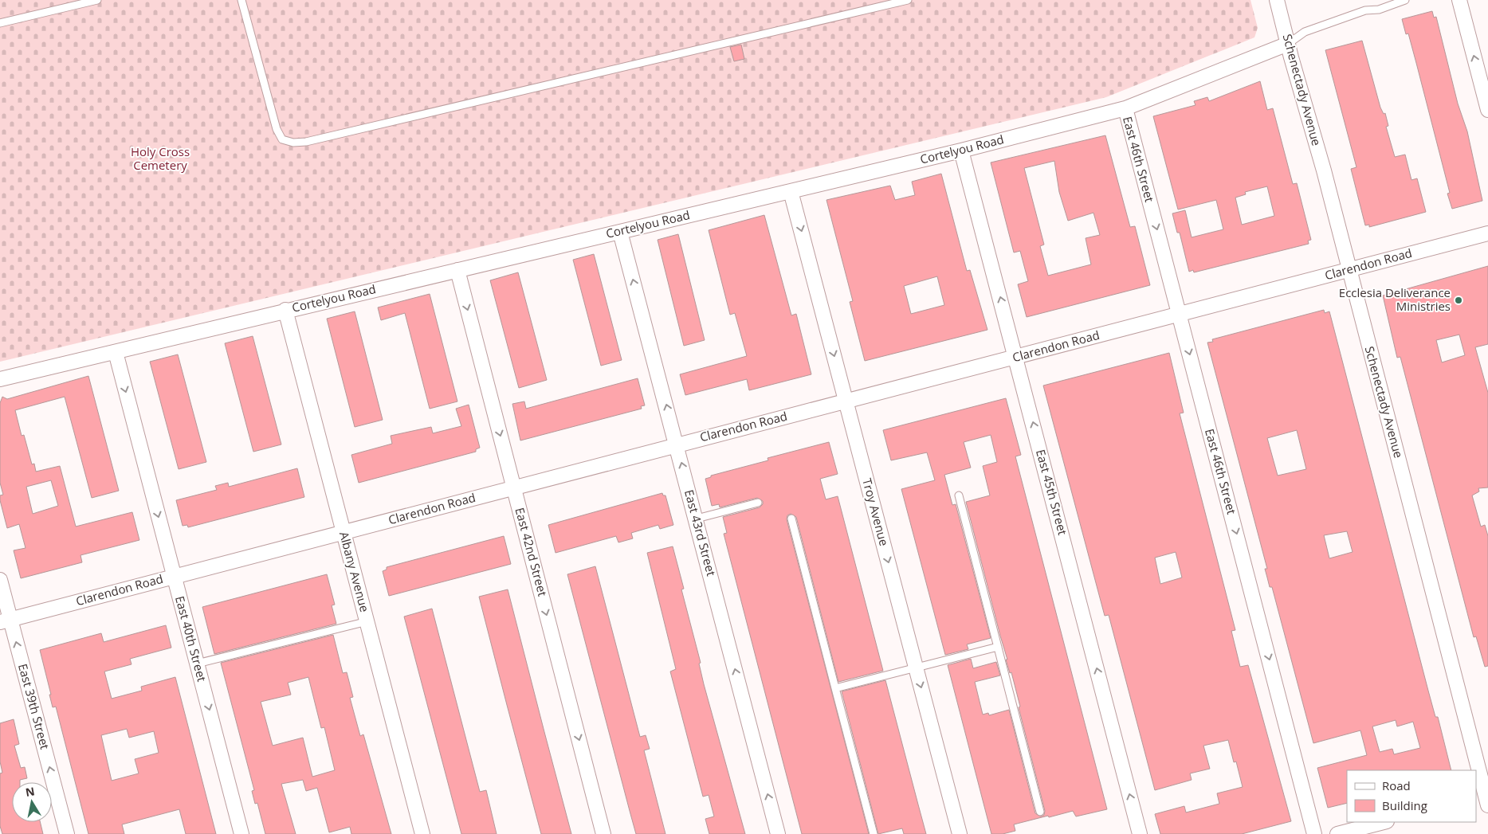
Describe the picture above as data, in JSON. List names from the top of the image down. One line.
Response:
{"streets":{"street":["Schenectady Avenue","Cortelyou Road","East 46th Street","Clarendon Road","East 45th Street","Troy Avenue","East 43rd Street","East 42nd Street","Albany Avenue","East 40th Street","East 39th Street"]},"crossings":[["Schenectady Avenue","Cortelyou Road"],["Schenectady Avenue","Clarendon Road"],["Cortelyou Road","East 46th Street"],["Cortelyou Road","East 45th Street"],["Cortelyou Road","Troy Avenue"],["Cortelyou Road","East 43rd Street"],["Cortelyou Road","East 42nd Street"],["Cortelyou Road","Albany Avenue"],["Cortelyou Road","East 40th Street"],["East 46th Street","Clarendon Road"],["Clarendon Road","East 45th Street"],["Clarendon Road","Troy Avenue"],["Clarendon Road","East 43rd Street"],["Clarendon Road","East 42nd Street"],["Clarendon Road","Albany Avenue"],["Clarendon Road","East 40th Street"],["Clarendon Road","East 39th Street"]],"one_way":["East 46th Street","East 45th Street","Troy Avenue","East 43rd Street","East 42nd Street","East 40th Street","East 39th Street"],"parks":["Holy Cross Cemetery"],"places":["Ecclesia Deliverance Ministries"],"legend":["Road","Building"],"north":"top"}
